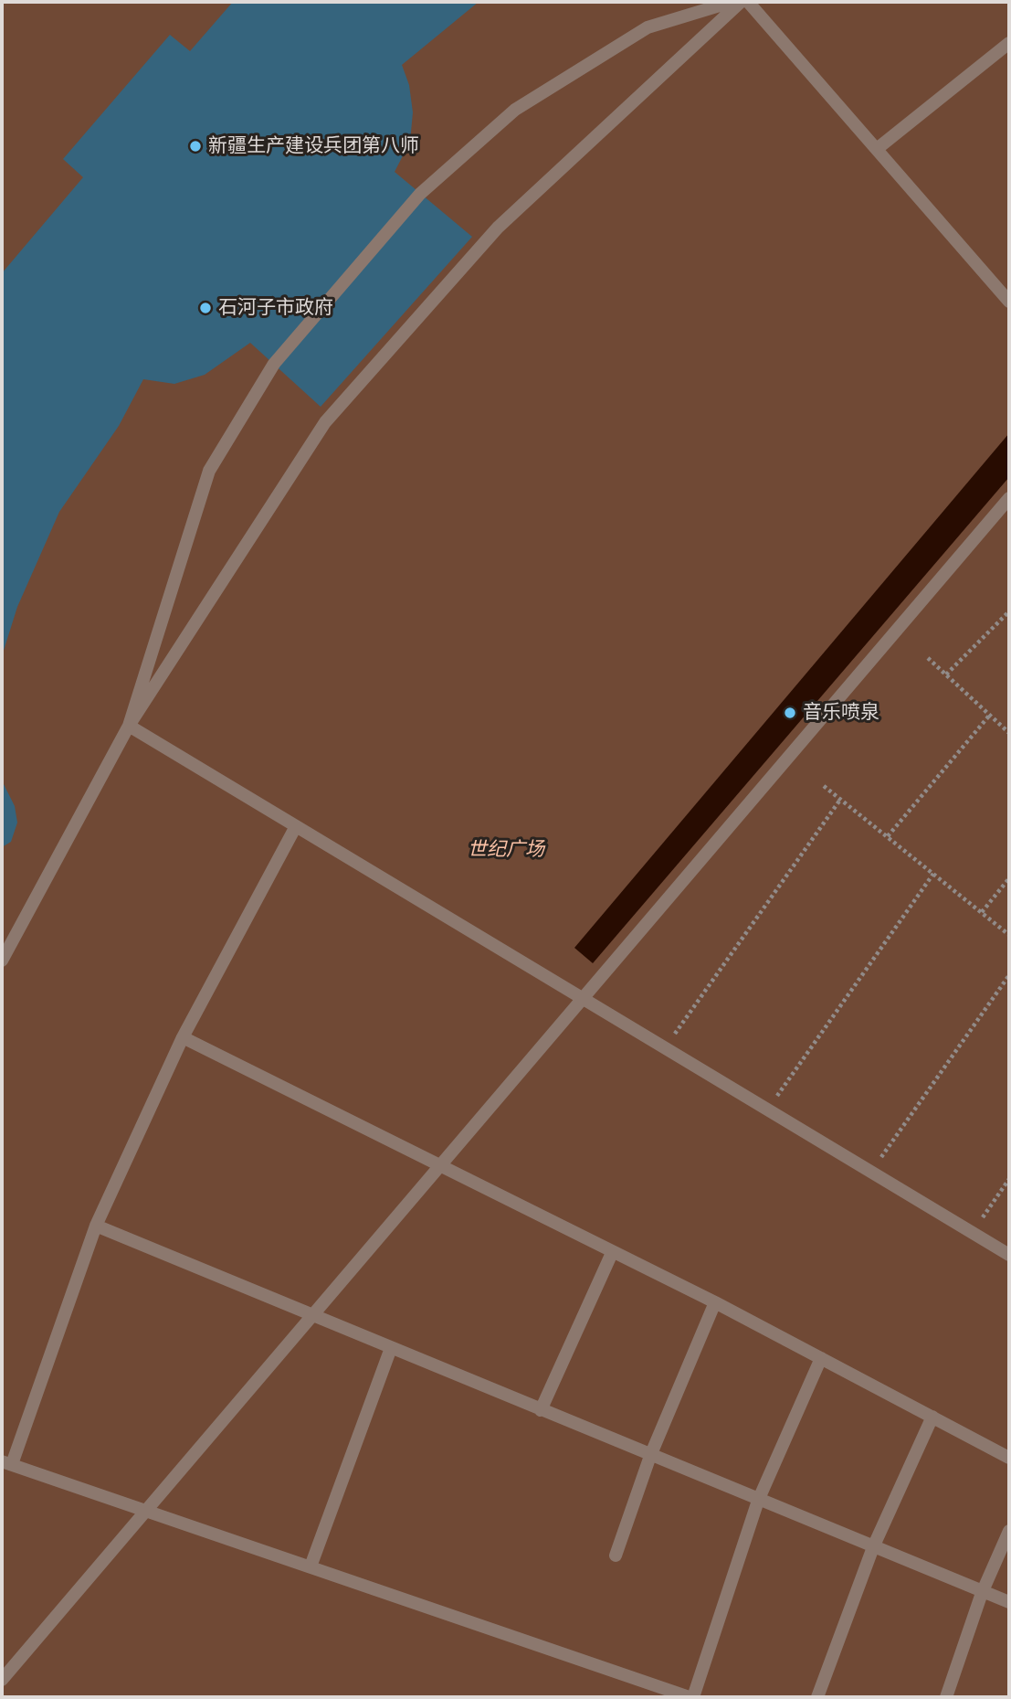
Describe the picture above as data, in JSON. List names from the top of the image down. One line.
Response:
{"parks":["世纪广场"],"places":["新疆生产建设兵团第八师","石河子市政府","音乐喷泉"]}
